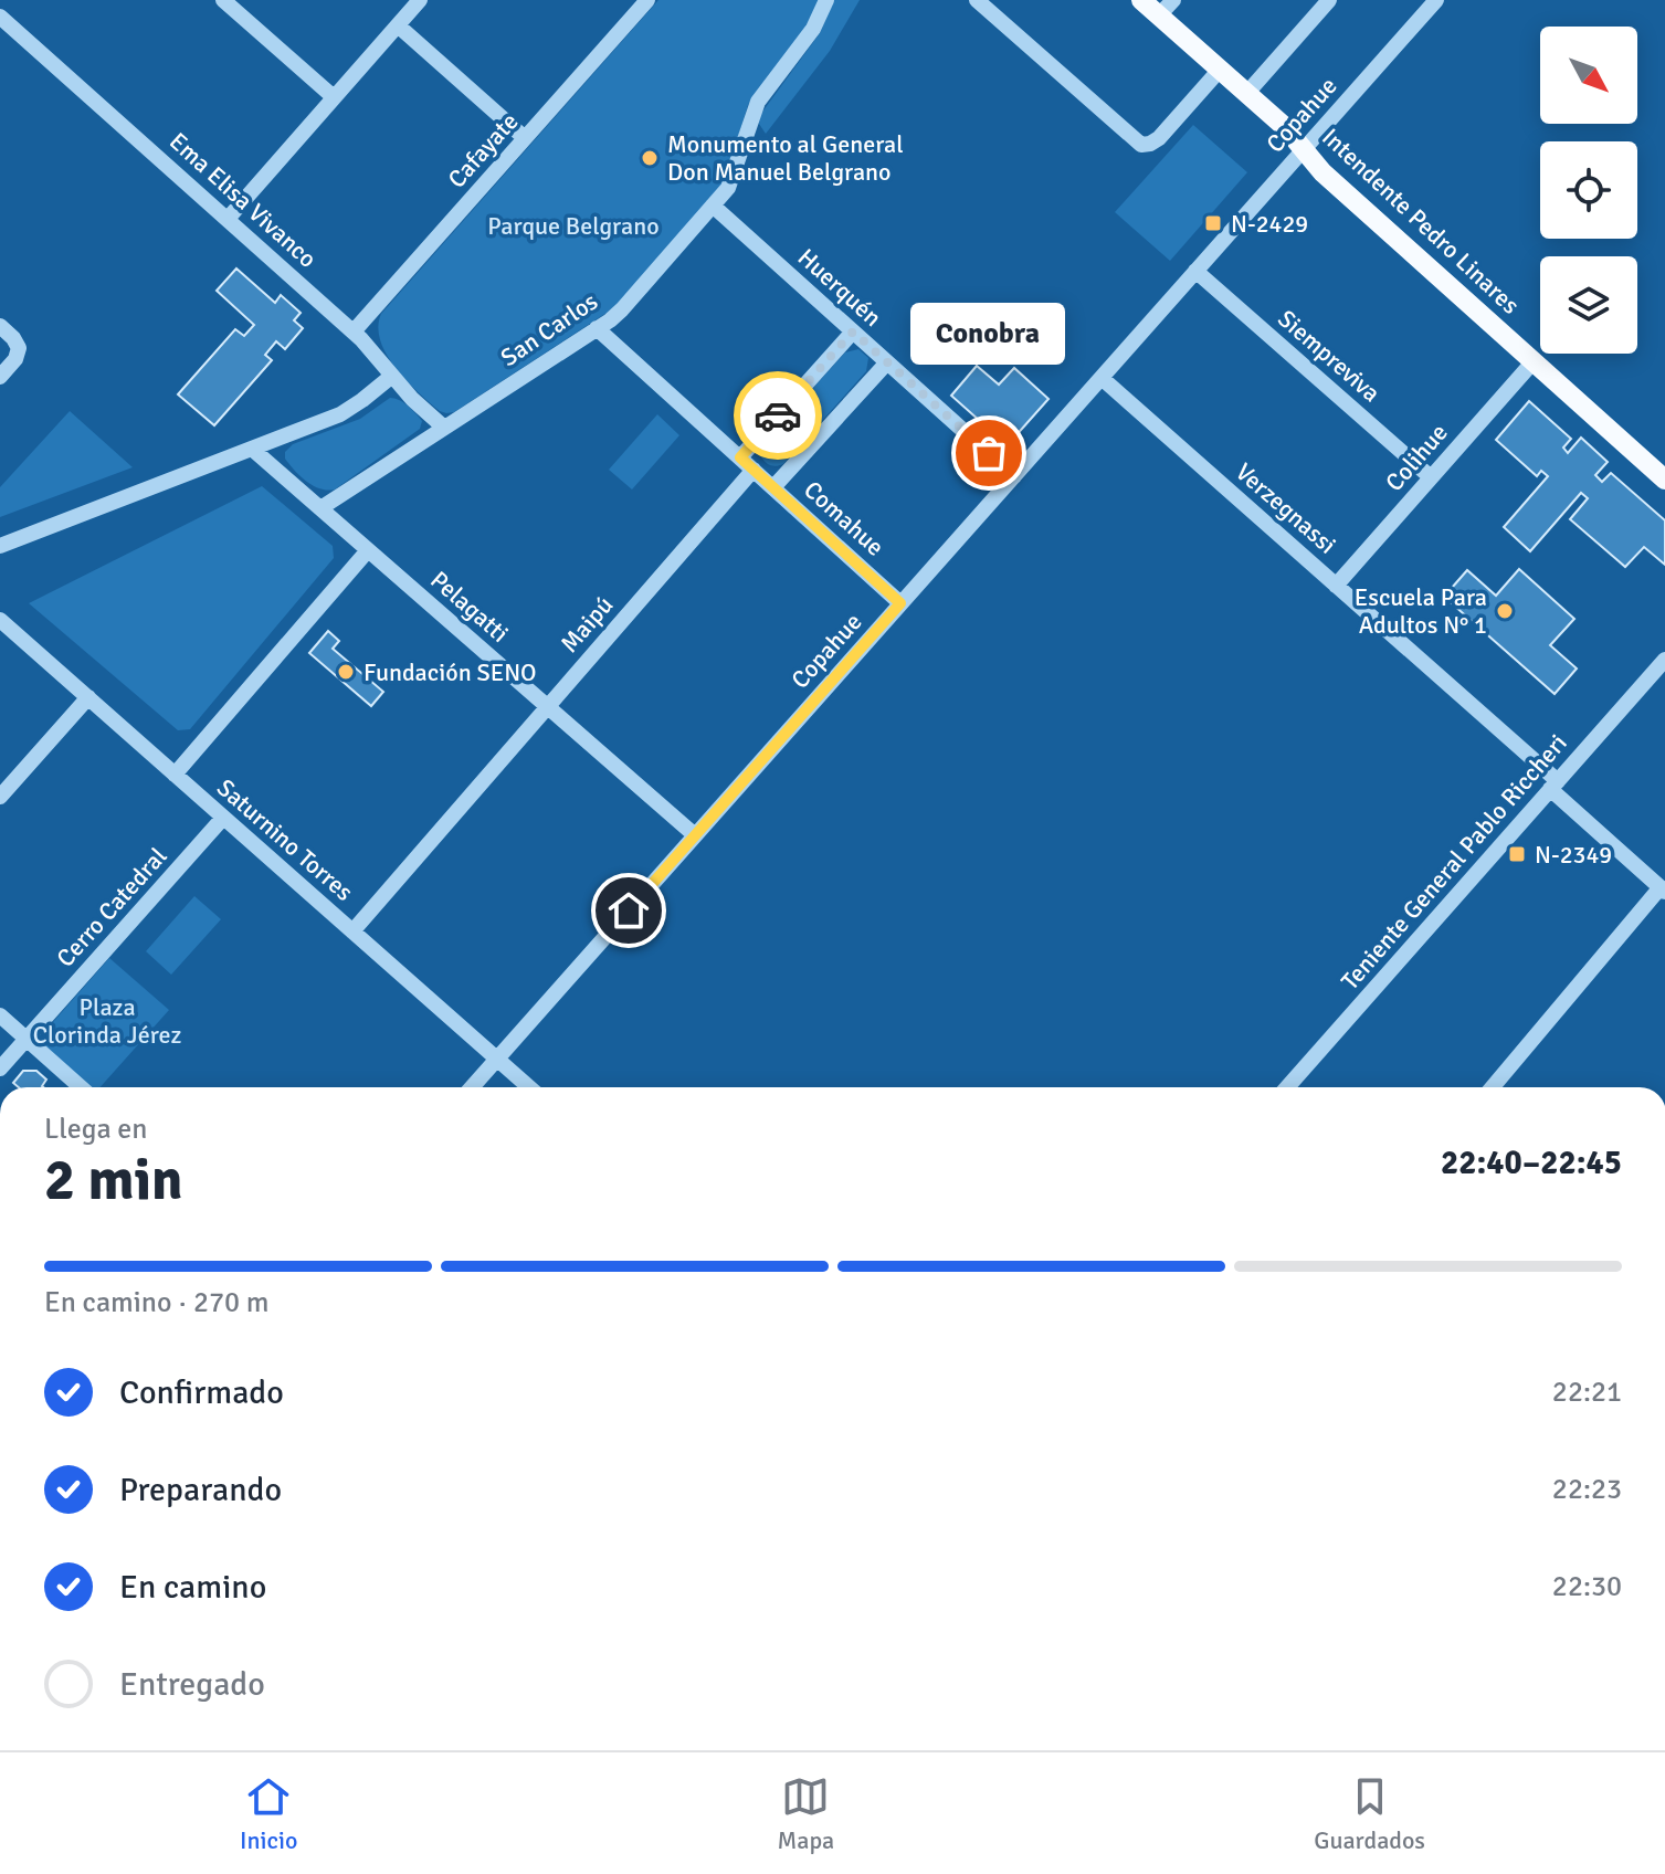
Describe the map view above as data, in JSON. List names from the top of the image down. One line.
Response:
{"streets":{"main road":["Intendente Pedro Linares"],"street":["Copahue","Cafayate","Ema Elisa Vivanco","Huerquén","San Carlos","Siempreviva","Colihue","Verzegnassi","Comahue","Pelagatti","Maipú","Saturnino Torres","Teniente General Pablo Riccheri","Cerro Catedral"]},"crossings":[["Copahue","Intendente Pedro Linares"],["Copahue","Huerquén"],["Copahue","Siempreviva"],["Copahue","Verzegnassi"],["Copahue","Comahue"],["Copahue","Pelagatti"],["Copahue","Saturnino Torres"],["Cafayate","Ema Elisa Vivanco"],["Ema Elisa Vivanco","San Carlos"],["Intendente Pedro Linares","Colihue"],["Huerquén","San Carlos"],["San Carlos","Comahue"],["San Carlos","Pelagatti"],["Siempreviva","Colihue"],["Colihue","Verzegnassi"],["Verzegnassi","Teniente General Pablo Riccheri"],["Comahue","Maipú"],["Pelagatti","Maipú"],["Maipú","Saturnino Torres"],["Saturnino Torres","Cerro Catedral"]],"parks":["Parque Belgrano","Plaza Clorinda Jérez"],"places":{"other":["Monumento al General Don Manuel Belgrano","Conobra","Escuela Para Adultos N° 1","Fundación SENO"],"transit":["N-2429","N-2349"]},"north":"bottom right","page":{"bubble":"Conobra","heading":["2 min","Llega en","22:40–22:45"],"bar":"En camino · 270 m","list":[["Confirmado","22:21"],["Preparando","22:23"],["En camino","22:30"],"Entregado"],"tabs":["Inicio","Mapa","Guardados"]}}
